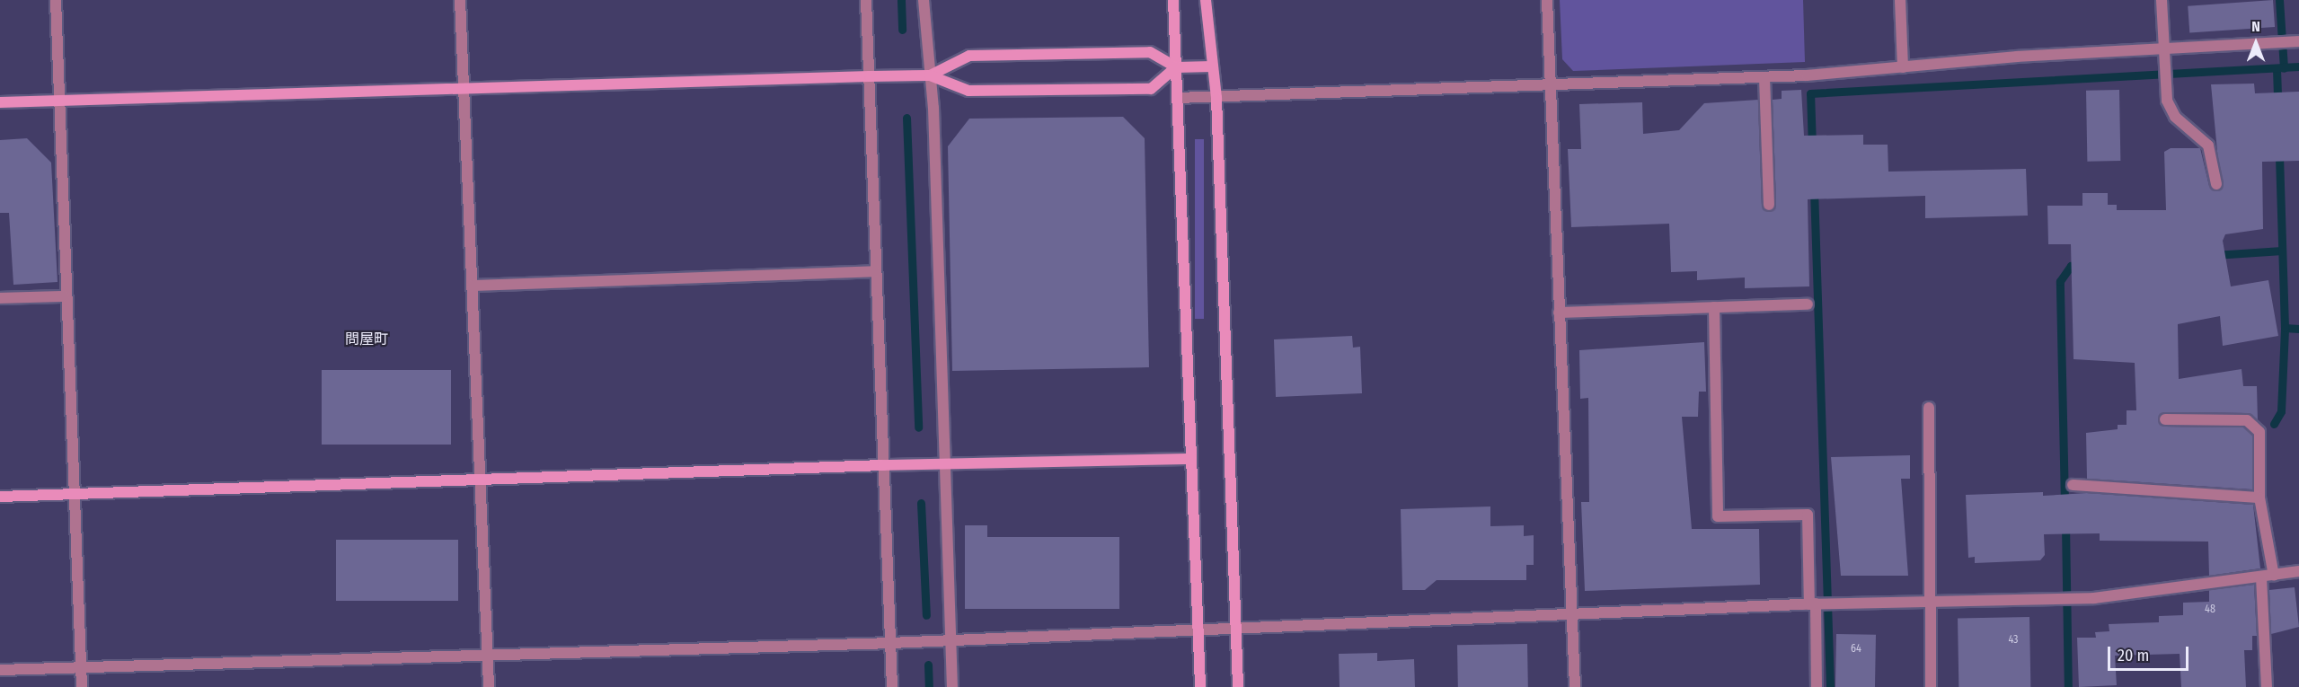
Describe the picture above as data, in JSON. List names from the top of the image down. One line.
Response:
{"districts":["問屋町"],"house_numbers":["48","43","64"],"scale_bar":"20 m","north":"top"}
